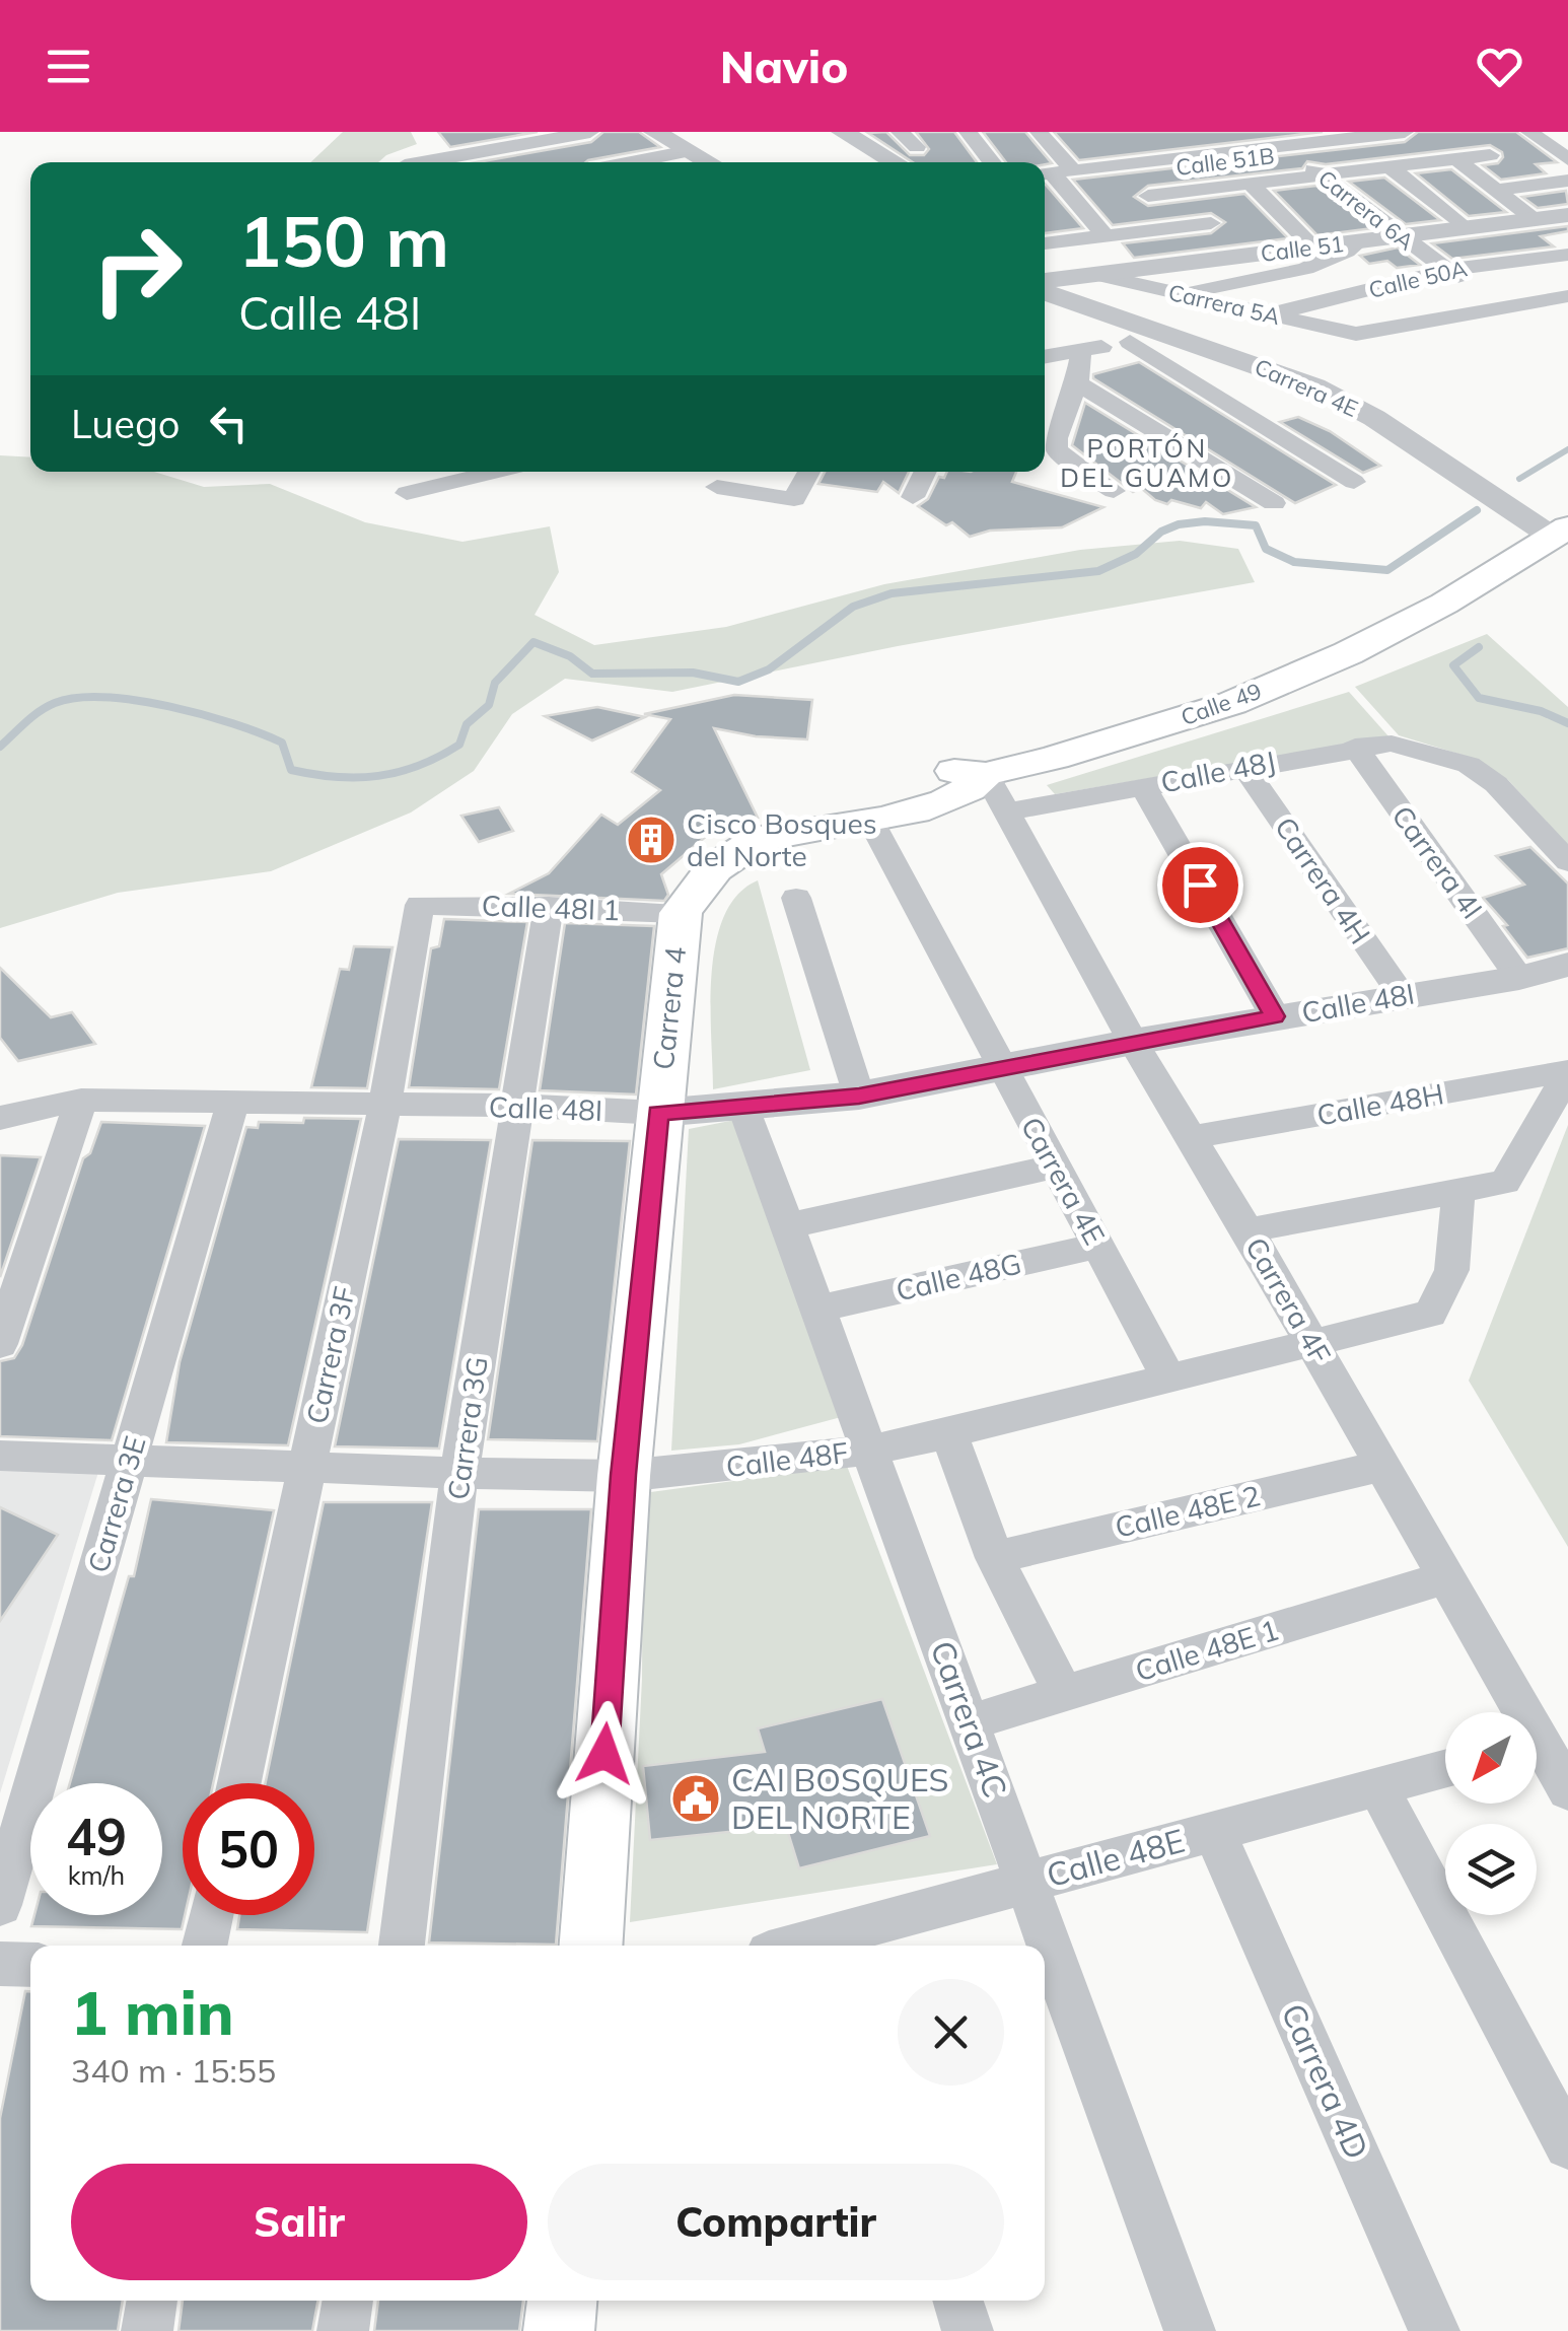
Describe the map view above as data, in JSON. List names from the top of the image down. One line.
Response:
{"streets":{"main road":["Calle 49","Carrera 4"],"street":["Calle 51B","Carrera 6A","Calle 51","Calle 50A","Carrera 5A","Carrera 4E","Calle 48J","Carrera 4I","Carrera 4H","Calle 48I 1","Calle 48I","Calle 48H","Calle 48G","Carrera 4F","Carrera 3F","Carrera 3G","Calle 48F","Carrera 3E","Calle 48E 2","Calle 48E 1","Carrera 4C","Calle 48E","Carrera 4D"]},"crossings":[["Calle 51B","Carrera 6A"],["Carrera 6A","Calle 51"],["Carrera 6A","Calle 50A"],["Carrera 6A","Carrera 5A"],["Calle 51","Carrera 5A"],["Calle 50A","Carrera 5A"],["Carrera 4E","Calle 49"],["Carrera 4E","Calle 48I"],["Carrera 4E","Calle 48G"],["Carrera 4E","Calle 48F"],["Calle 48J","Carrera 4I"],["Calle 48J","Carrera 4H"],["Calle 48J","Carrera 4F"],["Carrera 4I","Calle 48I"],["Carrera 4H","Calle 48I"],["Calle 48I 1","Carrera 4"],["Calle 48I 1","Carrera 3F"],["Calle 48I 1","Carrera 3G"],["Calle 48I","Carrera 4"],["Calle 48I","Carrera 4F"],["Calle 48I","Carrera 3F"],["Calle 48I","Carrera 3G"],["Calle 48I","Carrera 3E"],["Calle 48I","Carrera 4C"],["Carrera 4","Calle 48F"],["Calle 48H","Carrera 4F"],["Calle 48G","Carrera 4C"],["Carrera 4F","Calle 48F"],["Carrera 4F","Calle 48E 2"],["Carrera 4F","Calle 48E 1"],["Carrera 3F","Calle 48F"],["Carrera 3G","Calle 48F"],["Calle 48F","Carrera 3E"],["Calle 48F","Carrera 4C"],["Calle 48E 1","Carrera 4C"],["Carrera 4C","Calle 48E"],["Calle 48E","Carrera 4D"]],"districts":["PORTÓN DEL GUAMO"],"places":{"building":["Cisco Bosques del Norte"],"public building":["CAI BOSQUES DEL NORTE"]},"north":"bottom left","page":{"header":"Navio","turn":["150 m","Calle 48I"],"then":"Luego","speed":"49 km/h","limit":"50","heading":["1 min","340 m · 15:55"],"buttons":["Salir","Compartir"]}}
